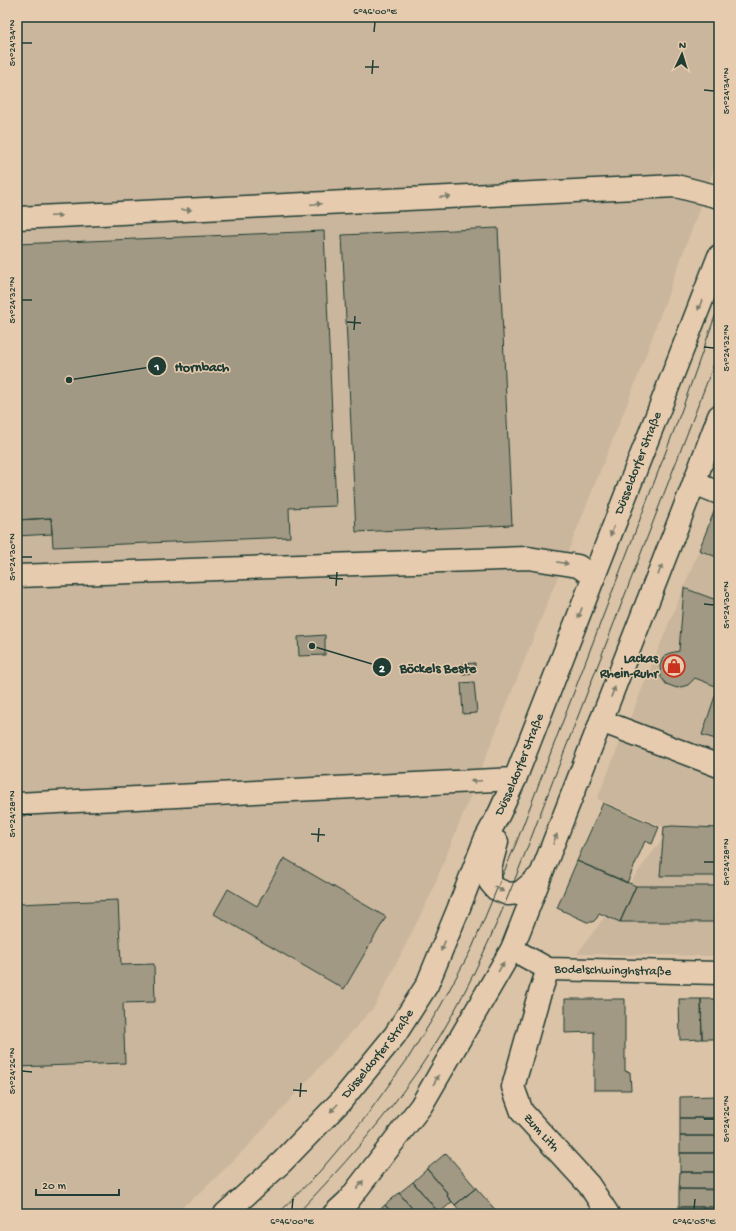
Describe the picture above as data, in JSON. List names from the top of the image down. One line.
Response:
{"streets":{"main road":["Düsseldorfer Straße","Bodelschwinghstraße","Zum Lith"]},"crossings":[["Bodelschwinghstraße","Zum Lith"]],"places":{"other":["Hornbach","Böckels Beste"],"shop":["Lackas Rhein-Ruhr"]},"scale_bar":"20 m","north":"top","coordinates":["6°46'00\"E","51°24'34\"N","51°24'32\"N","51°24'30\"N","51°24'28\"N","51°24'26\"N","6°46'05\"E"]}
